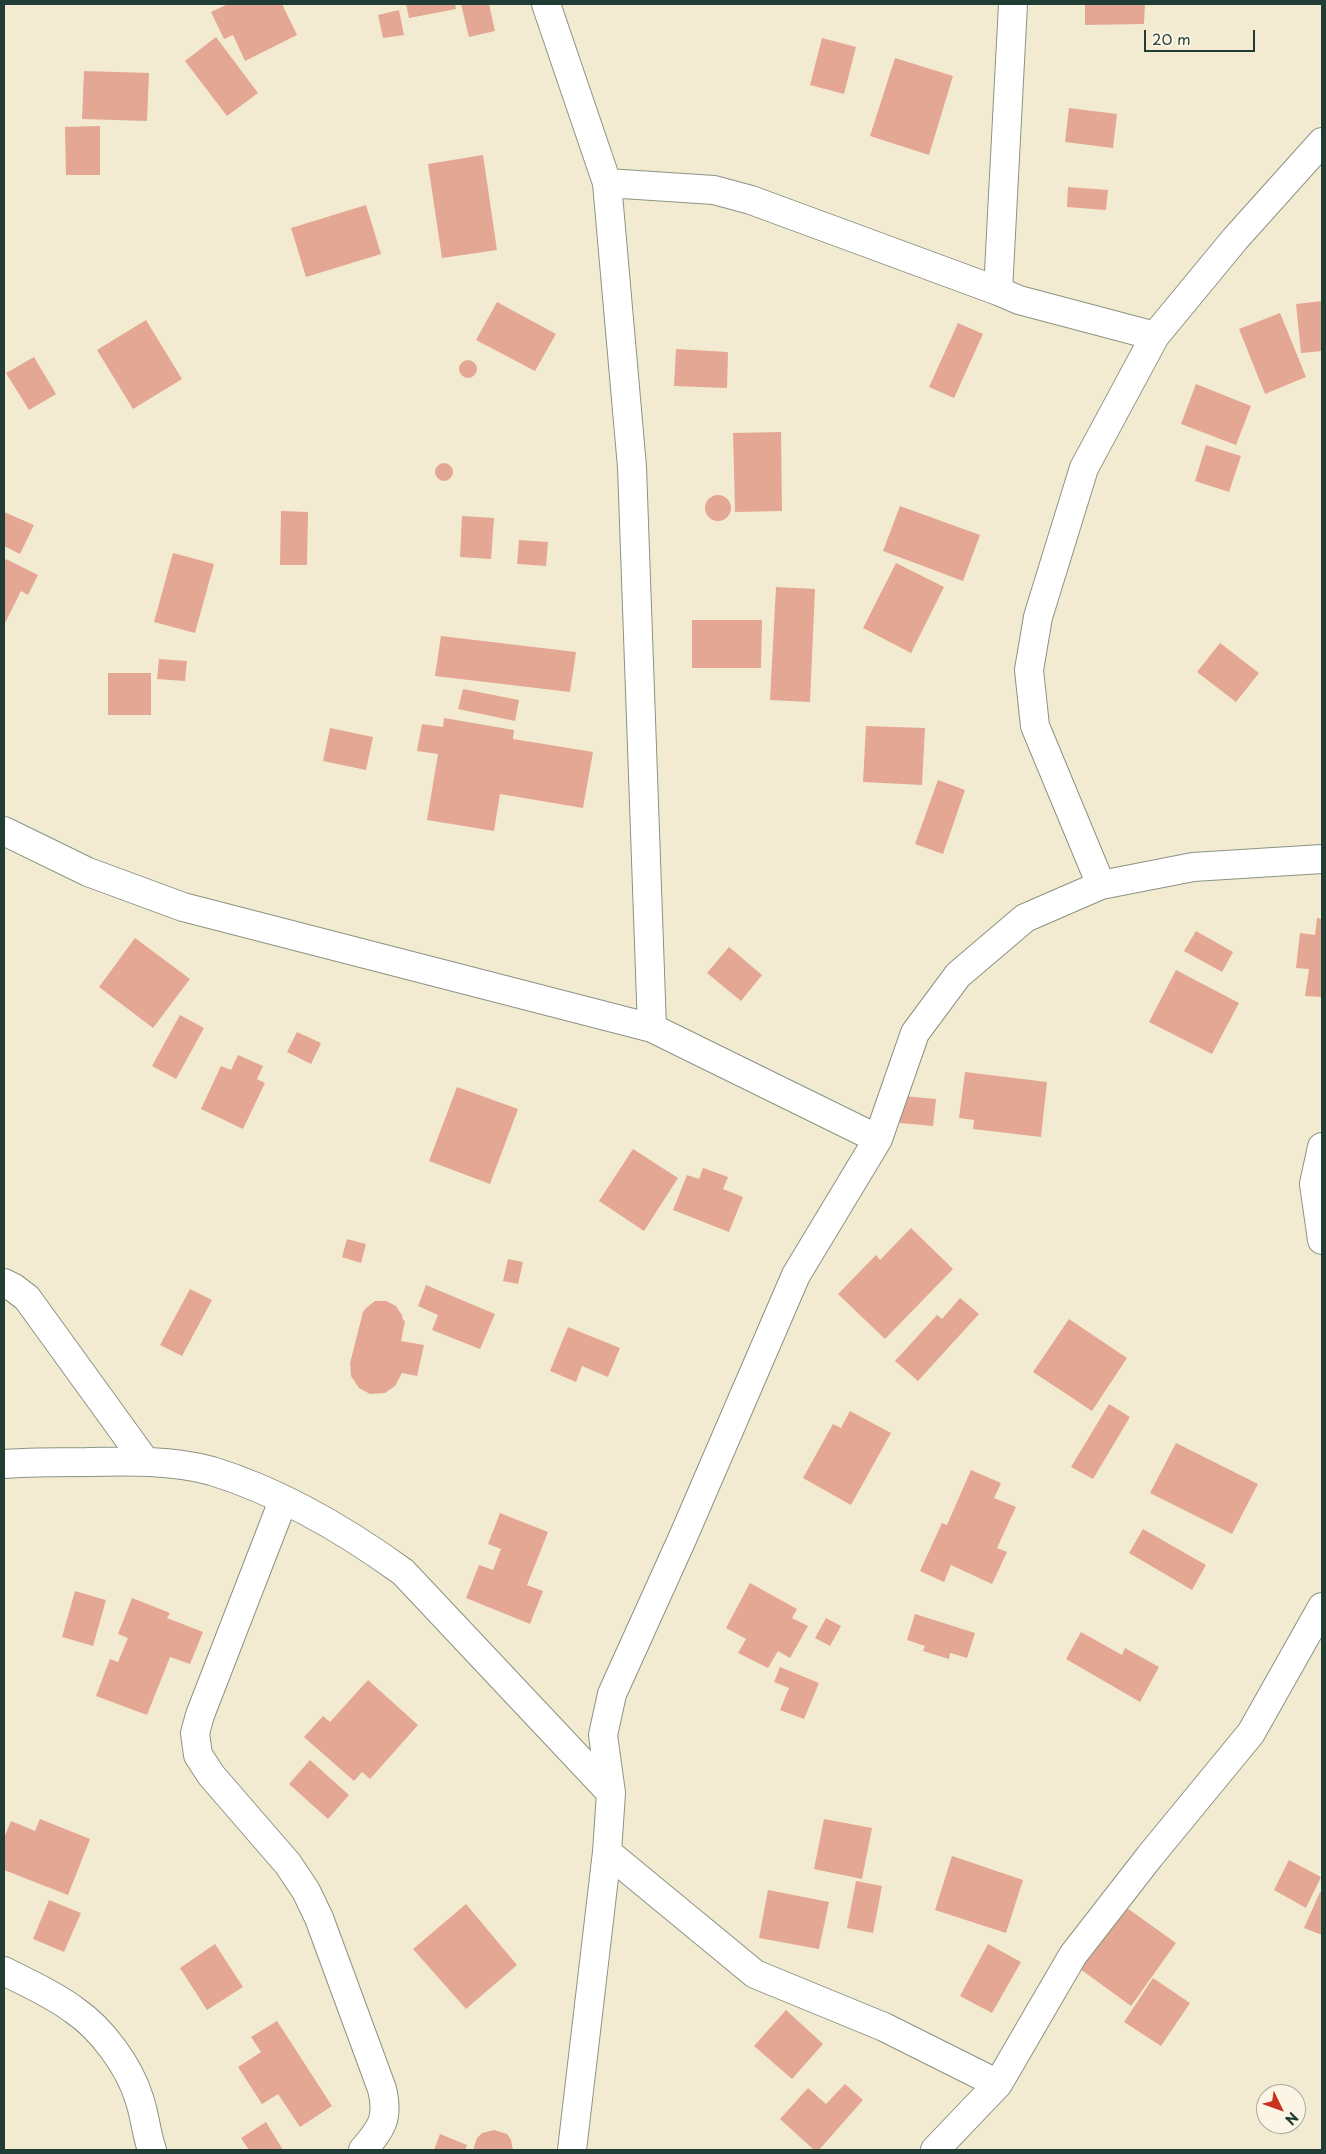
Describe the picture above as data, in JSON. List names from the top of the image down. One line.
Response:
{"scale_bar":"20 m","north":"bottom right"}
